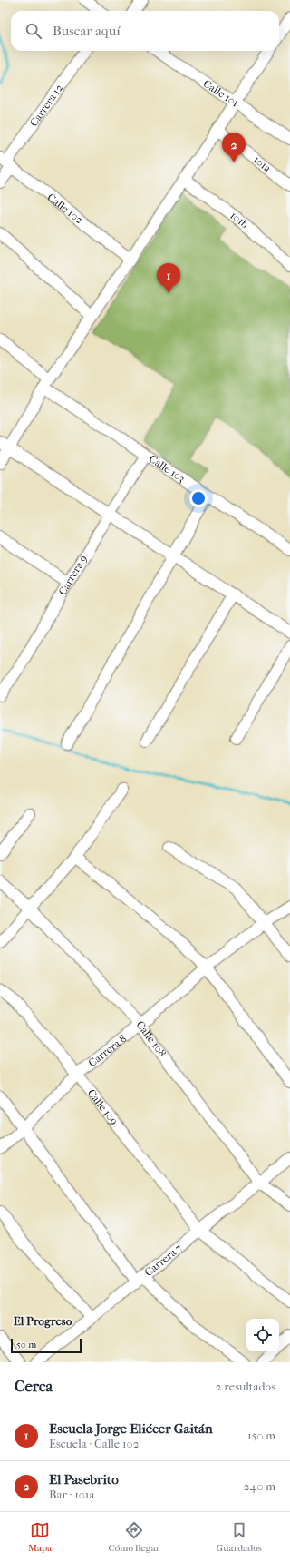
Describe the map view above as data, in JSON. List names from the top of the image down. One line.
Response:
{"streets":{"street":["Calle 101","Carrera 12","101a","Calle 102","101b","Calle 103","Carrera 9","Calle 108","Carrera 8","Calle 109","Carrera 7"]},"crossings":[["Carrera 12","Calle 102"],["Calle 103","Carrera 9"],["Calle 108","Carrera 8"],["Calle 108","Carrera 7"],["Carrera 8","Calle 109"],["Calle 109","Carrera 7"]],"districts":["El Progreso"],"scale_bar":"50 m","page":{"search":"Buscar aquí","pins":["2","1"],"scale":"50 m","heading":["Cerca","2 resultados"],"list":[{"mark":"1","name":"Escuela Jorge Eliécer Gaitán","note":"Escuela · Calle 102","value":"150 m"},{"mark":"2","name":"El Pasebrito","note":"Bar · 101a","value":"240 m"}],"nav":["Mapa","Cómo llegar","Guardados"]}}
